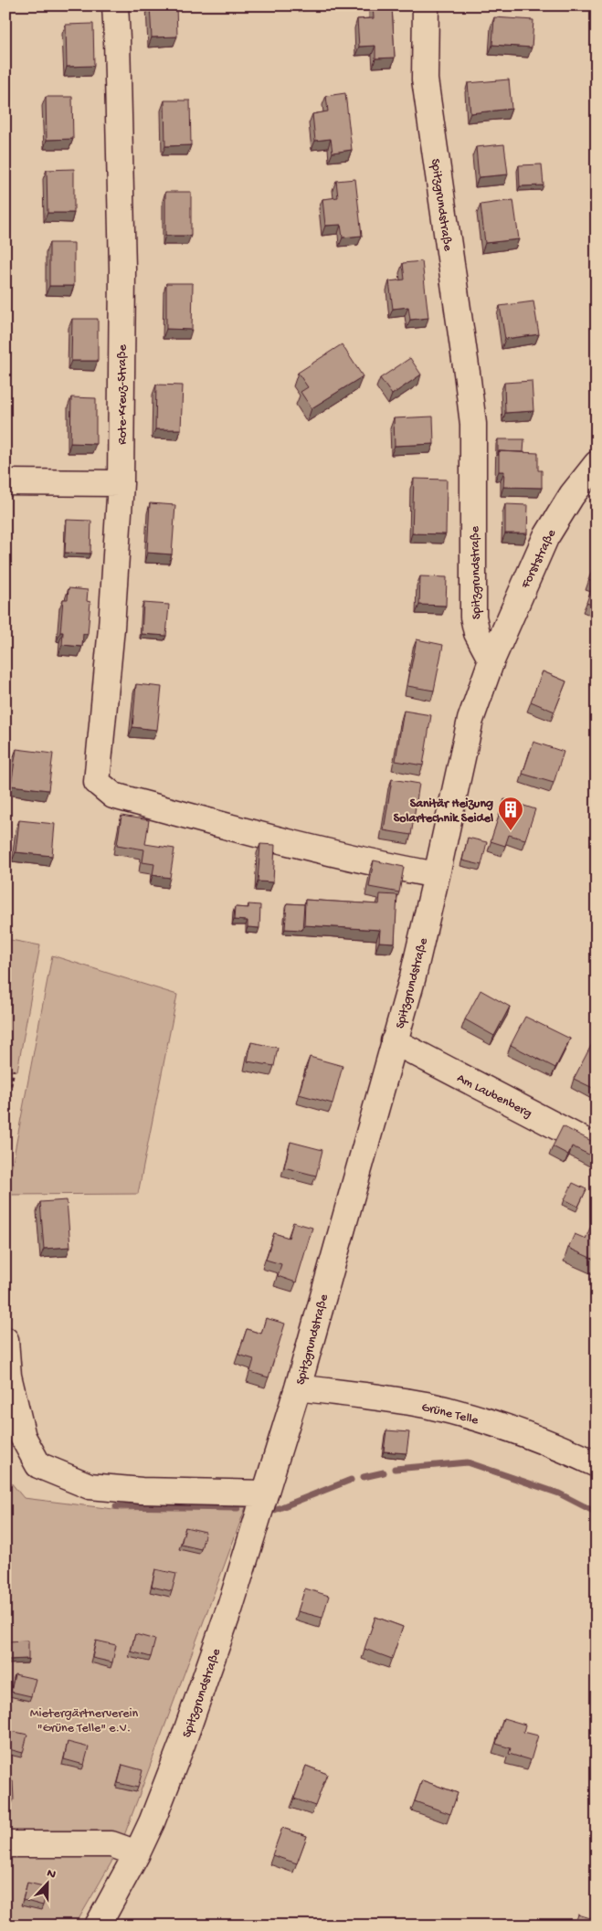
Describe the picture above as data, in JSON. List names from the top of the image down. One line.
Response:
{"streets":{"street":["Spitzgrundstraße","Rote-Kreuz-Straße","Forststraße","Am Laubenberg","Grüne Telle"]},"crossings":[["Spitzgrundstraße","Rote-Kreuz-Straße"],["Spitzgrundstraße","Forststraße"],["Spitzgrundstraße","Am Laubenberg"],["Spitzgrundstraße","Grüne Telle"]],"parks":["Mietergärtnerverein \"Grüne Telle\" e.V."],"places":{"building":["Sanitär Heizung Solartechnik Seidel"]},"north":"top"}
